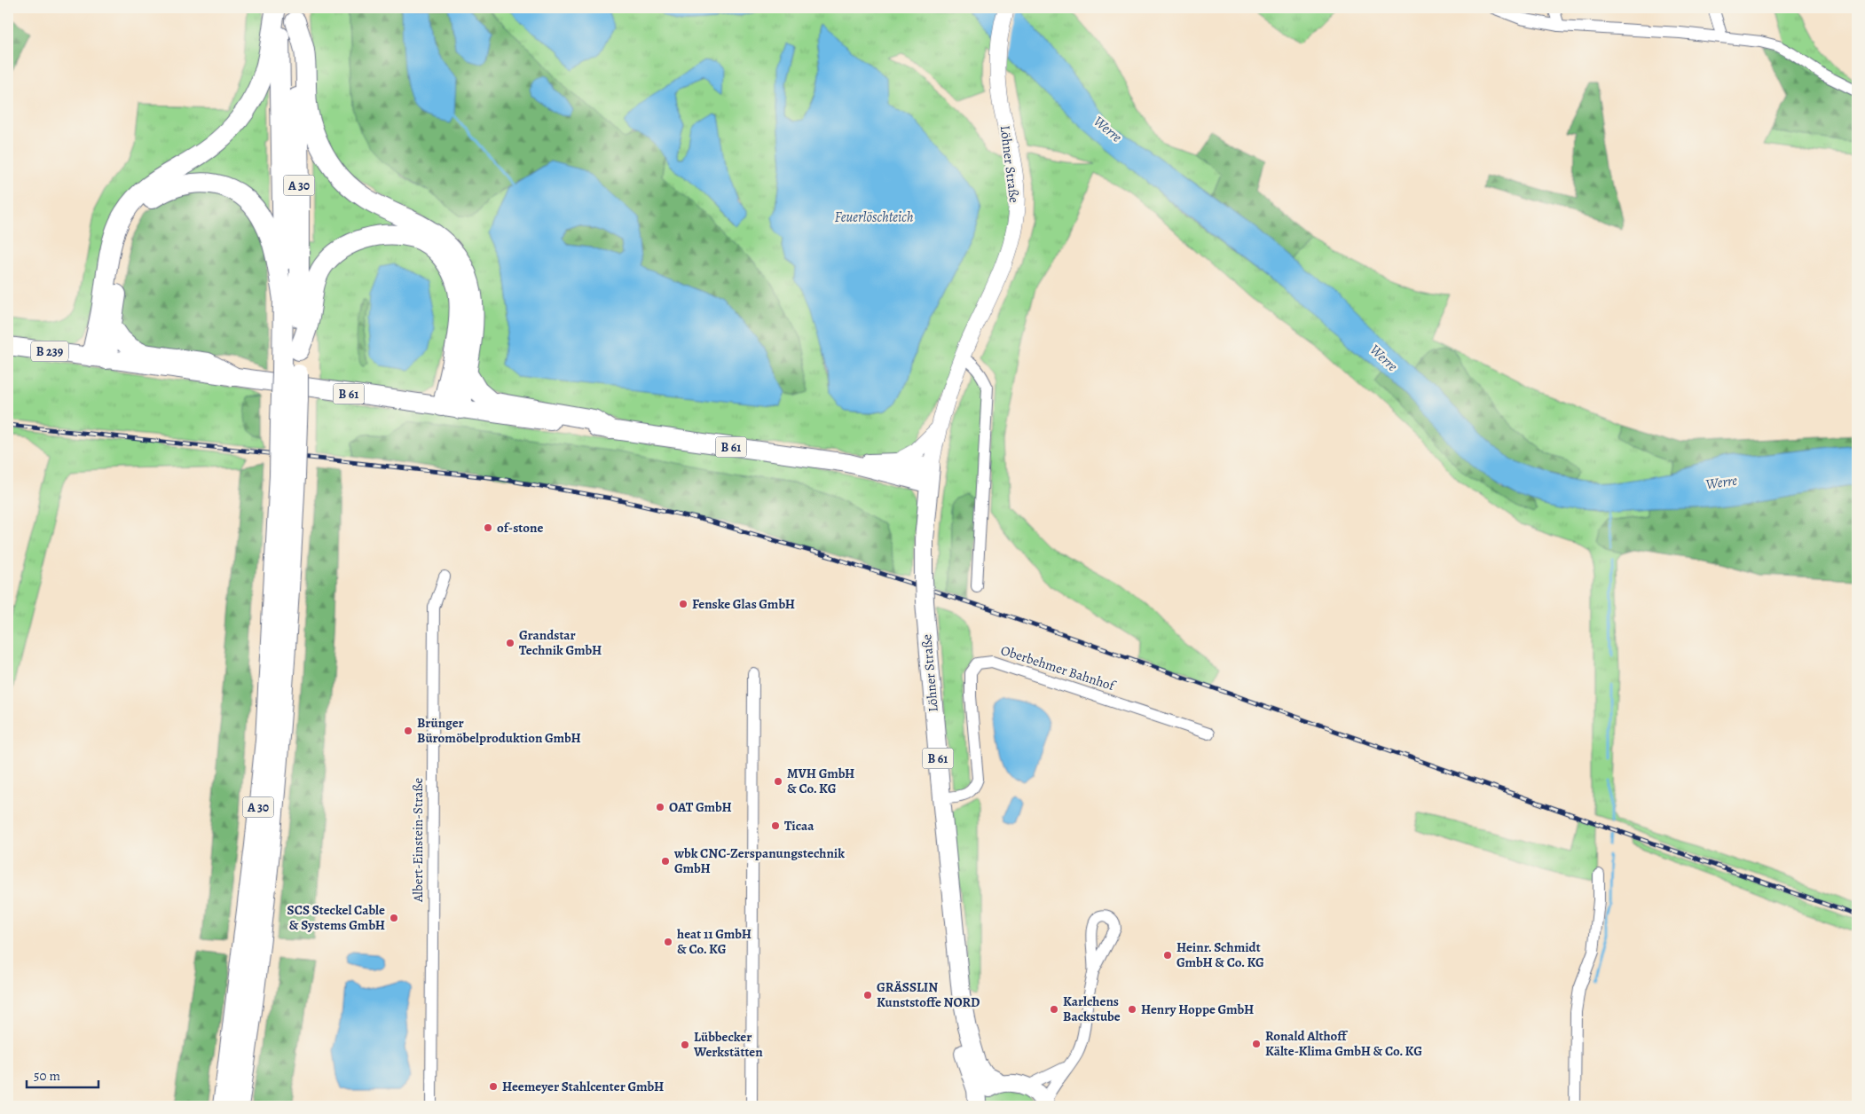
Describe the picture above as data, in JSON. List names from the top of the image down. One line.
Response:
{"streets":{"highway":["A 30"],"main road":["Löhner Straße","B 239","B 61"],"street":["Oberbehmer Bahnhof","Albert-Einstein-Straße"]},"crossings":[["Löhner Straße","B 61"],["Löhner Straße","Oberbehmer Bahnhof"],["B 239","B 61"]],"water":["Werre","Feuerlöschteich"],"places":["of-stone","Fenske Glas GmbH","Grandstar Technik GmbH","Brünger Büromöbelproduktion GmbH","MVH GmbH & Co. KG","OAT GmbH","Ticaa","wbk CNC-Zerspanungstechnik GmbH","SCS Steckel Cable & Systems GmbH","heat 11 GmbH & Co. KG","Heinr. Schmidt GmbH & Co. KG","GRÄSSLIN Kunststoffe NORD","Karlchens Backstube","Henry Hoppe GmbH","Ronald Althoff Kälte-Klima GmbH & Co. KG","Lübbecker Werkstätten","Heemeyer Stahlcenter GmbH"],"scale_bar":"50 m"}
